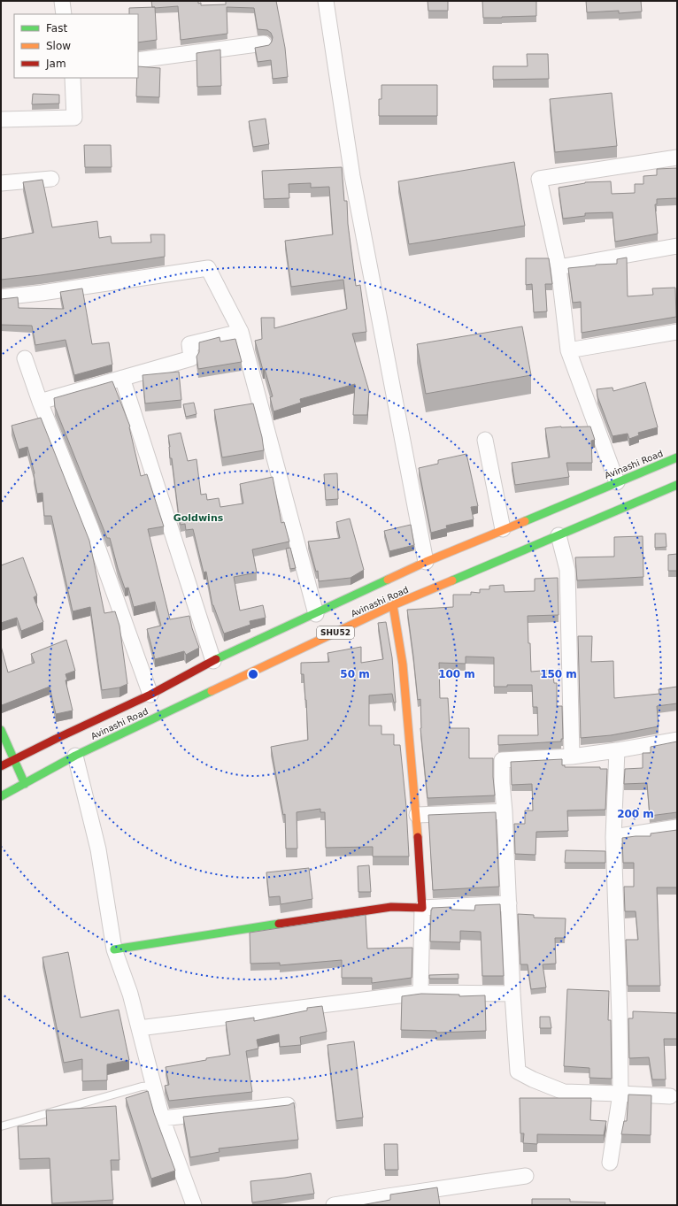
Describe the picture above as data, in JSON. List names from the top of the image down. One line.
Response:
{"streets":{"main road":["Avinashi Road","SHU52"]},"districts":["Goldwins"],"legend":["Fast","Slow","Jam"],"rings":["50 m","100 m","150 m","200 m"]}
